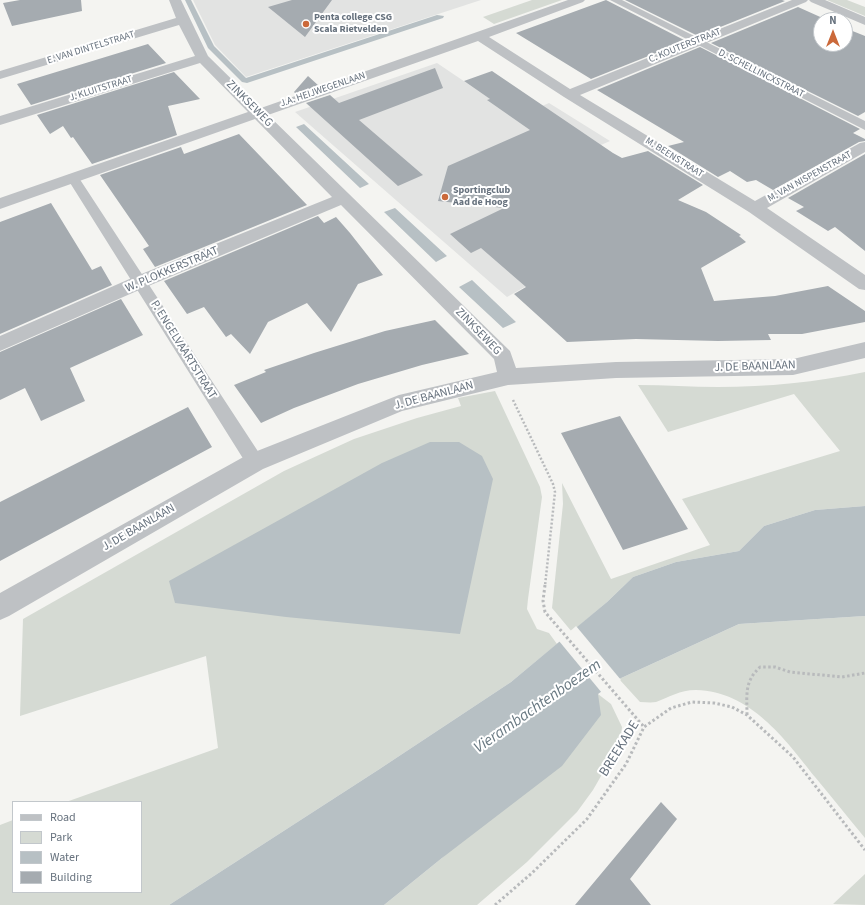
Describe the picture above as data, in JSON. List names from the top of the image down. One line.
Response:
{"streets":{"street":["C. KOUTERSTRAAT","E. VAN DINTELSTRAAT","D. SCHELLINCXSTRAAT","J. KLUITSTRAAT","J.A. HEIJWEGENLAAN","ZINKSEWEG","M. BEENSTRAAT","M. VAN NISPENSTRAAT","W. PLOKKERSTRAAT","P. ENGELVAARTSTRAAT","J. DE BAANLAAN"],"path":["BREEKADE"]},"crossings":[["C. KOUTERSTRAAT","D. SCHELLINCXSTRAAT"],["C. KOUTERSTRAAT","M. BEENSTRAAT"],["E. VAN DINTELSTRAAT","ZINKSEWEG"],["J. KLUITSTRAAT","ZINKSEWEG"],["J.A. HEIJWEGENLAAN","ZINKSEWEG"],["J.A. HEIJWEGENLAAN","M. BEENSTRAAT"],["J.A. HEIJWEGENLAAN","P. ENGELVAARTSTRAAT"],["ZINKSEWEG","W. PLOKKERSTRAAT"],["ZINKSEWEG","J. DE BAANLAAN"],["M. BEENSTRAAT","M. VAN NISPENSTRAAT"],["W. PLOKKERSTRAAT","P. ENGELVAARTSTRAAT"],["P. ENGELVAARTSTRAAT","J. DE BAANLAAN"]],"water":["Vierambachtenboezem"],"places":["Penta college CSG Scala Rietvelden","Sportingclub Aad de Hoog"],"legend":["Road","Park","Water","Building"],"north":"top"}
